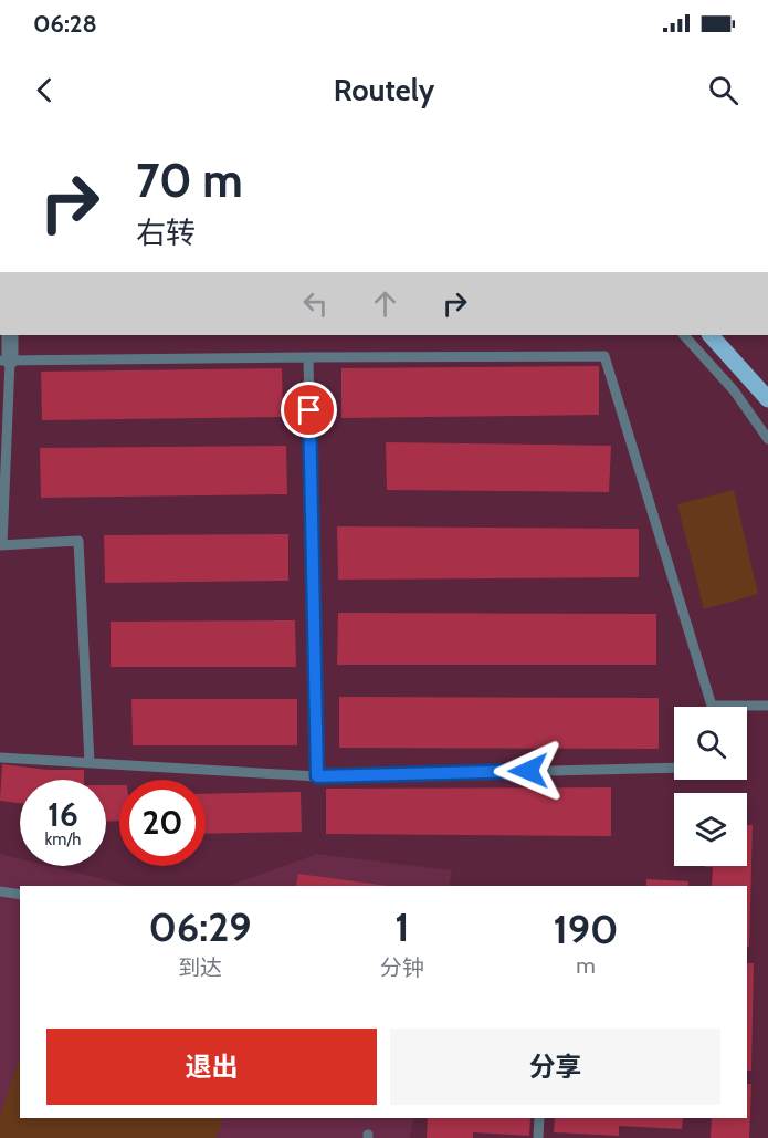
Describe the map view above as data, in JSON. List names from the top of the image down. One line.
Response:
{"page":{"status":"06:28","header":"Routely","turn":["70 m","右转"],"speed":"16 km/h","limit":"20","eta":["06:29","到达","1","分钟","190","m"],"buttons":["退出","分享"]}}
